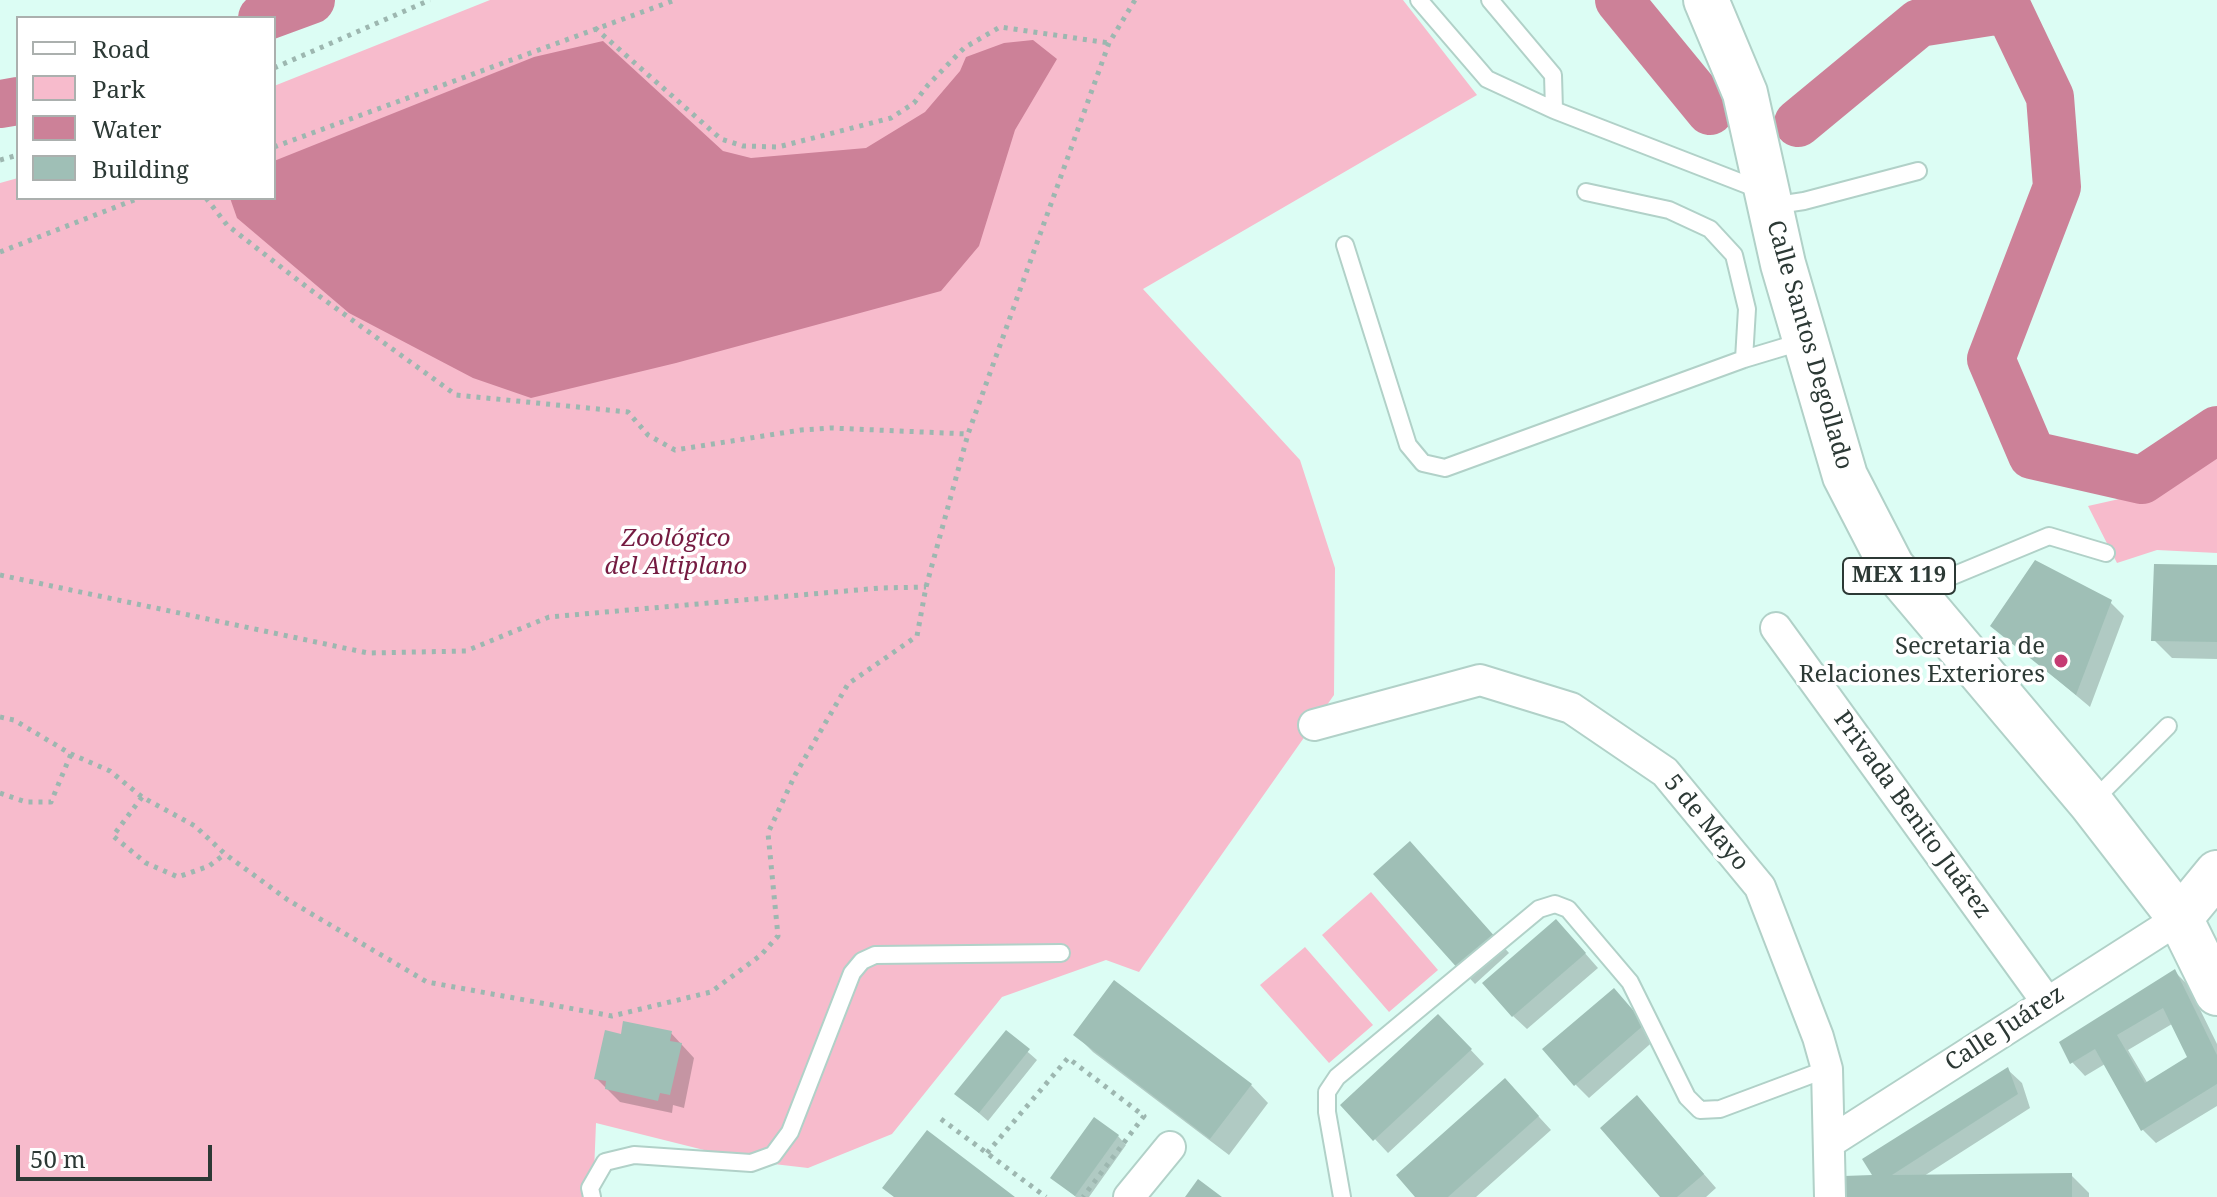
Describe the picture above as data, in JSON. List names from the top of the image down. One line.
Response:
{"streets":{"main road":["Calle Santos Degollado","MEX 119"],"street":["Privada Benito Juárez","5 de Mayo","Calle Juárez"]},"crossings":[["Calle Santos Degollado","MEX 119"],["Calle Santos Degollado","Calle Juárez"],["MEX 119","Calle Juárez"],["Privada Benito Juárez","Calle Juárez"],["5 de Mayo","Calle Juárez"]],"parks":["Zoológico del Altiplano"],"places":["Secretaria de Relaciones Exteriores"],"legend":["Road","Park","Water","Building"],"scale_bar":"50 m"}
